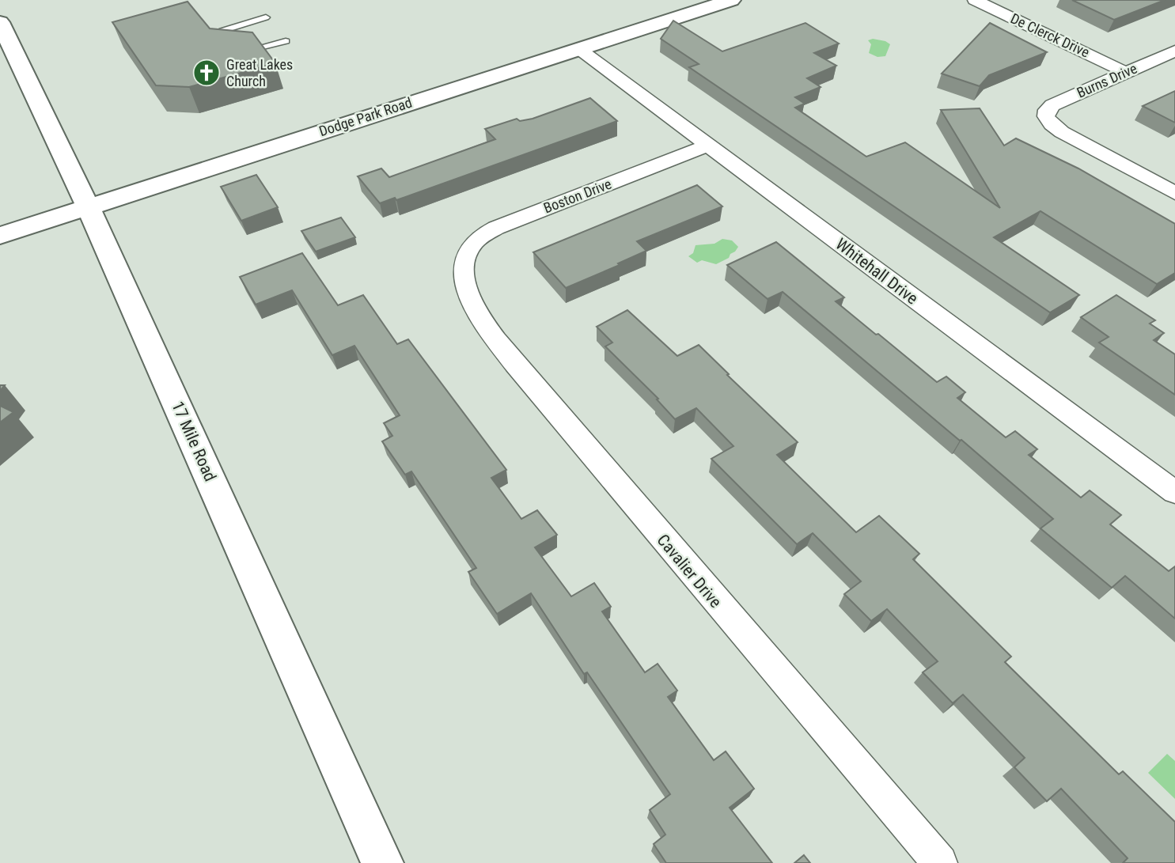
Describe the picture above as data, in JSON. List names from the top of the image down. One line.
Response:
{"streets":{"street":["De Clerck Drive","Burns Drive","Dodge Park Road","Boston Drive","Whitehall Drive","17 Mile Road","Cavalier Drive"]},"crossings":[["De Clerck Drive","Burns Drive"],["Dodge Park Road","Whitehall Drive"],["Dodge Park Road","17 Mile Road"],["Boston Drive","Whitehall Drive"],["Boston Drive","Cavalier Drive"]],"places":{"church":["Great Lakes Church"]}}
